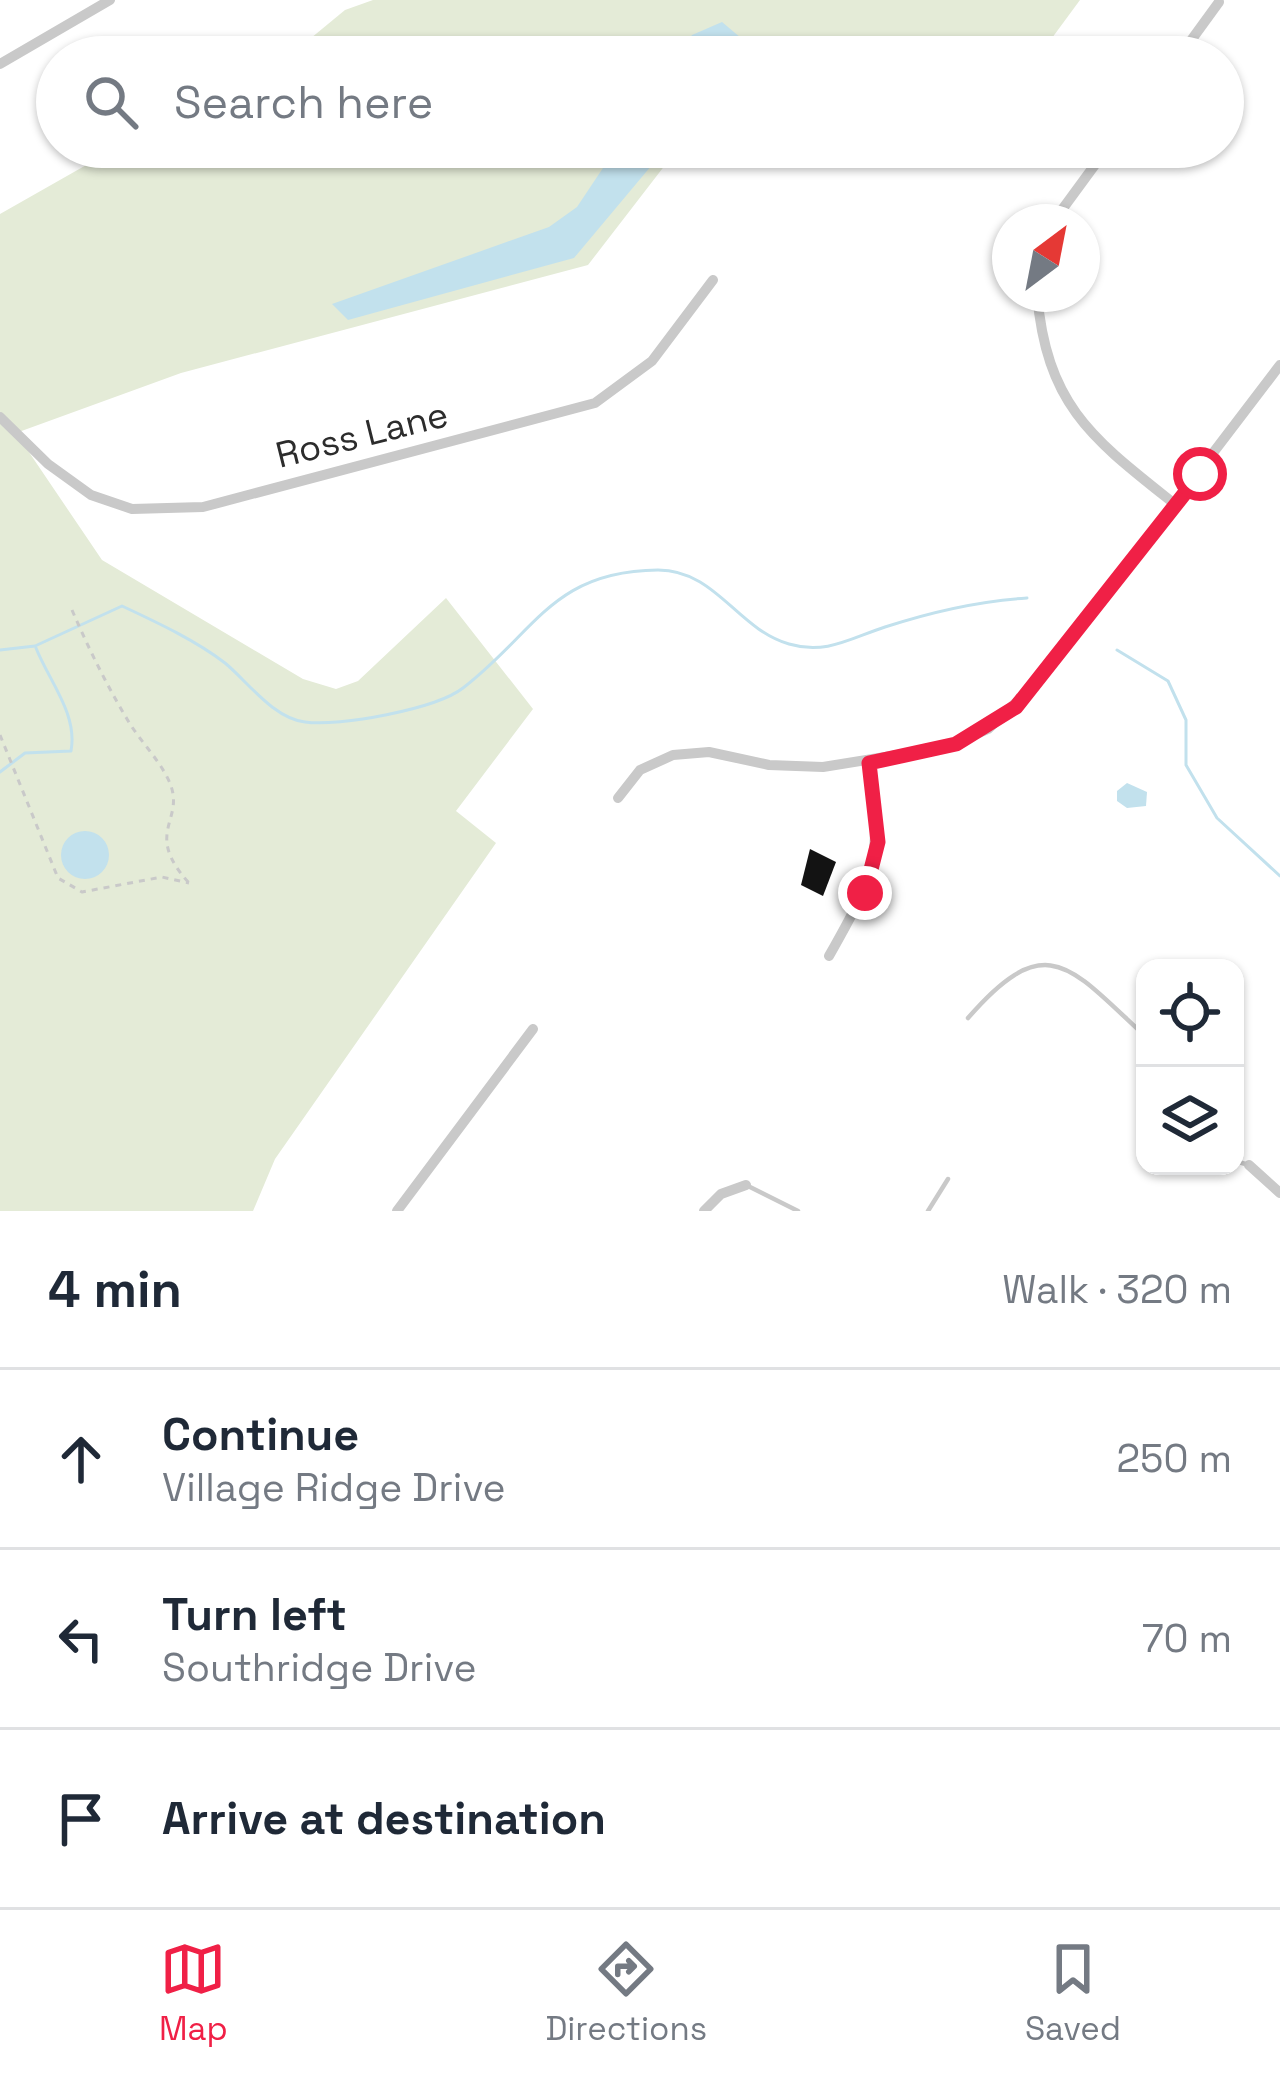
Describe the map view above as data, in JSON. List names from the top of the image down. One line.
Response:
{"streets":{"street":["Ross Lane"]},"north":"top right","page":{"search":"Search here","heading":["4 min","Walk · 320 m"],"list":[["Continue","Village Ridge Drive","250 m"],["Turn left","Southridge Drive","70 m"],"Arrive at destination"],"nav":["Map","Directions","Saved"]}}
